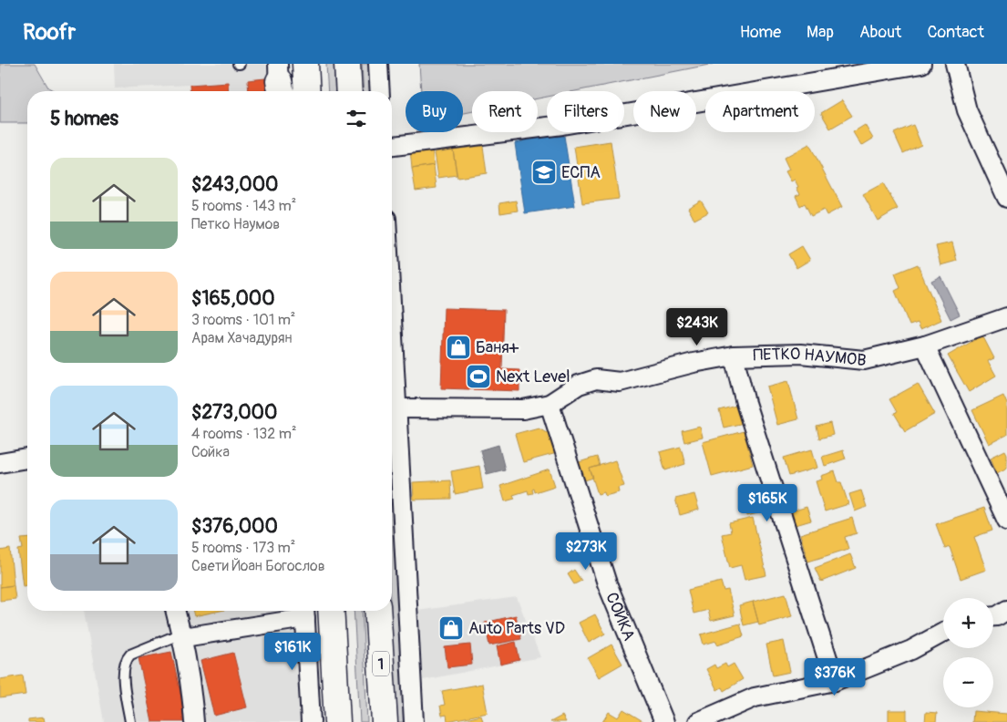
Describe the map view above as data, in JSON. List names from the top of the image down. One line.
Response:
{"streets":{"highway":["1"],"street":["ПЕТКО НАУМОВ","СОЙКА"]},"crossings":[["ПЕТКО НАУМОВ","СОЙКА"]],"places":{"school or university":["ЕСПА"],"shop":["Баня+","Auto Parts VD"],"sports":["Next Level"]},"page":{"header":"Roofr","nav":["Home","Map","About","Contact"],"chip":["Buy","Rent","Filters","New","Apartment"],"heading":"5 homes","list":[{"name":"$243,000","note":"5 rooms · 143 m² · Петко Наумов"},{"name":"$165,000","note":"3 rooms · 101 m² · Арам Хачадурян"},{"name":"$273,000","note":"4 rooms · 132 m² · Сойка"},{"name":"$376,000","note":"5 rooms · 173 m² · Свети Йоан Богослов"}],"price":["$243K","$165K","$273K","$161K","$376K"],"map_buttons":["+","−"]}}
